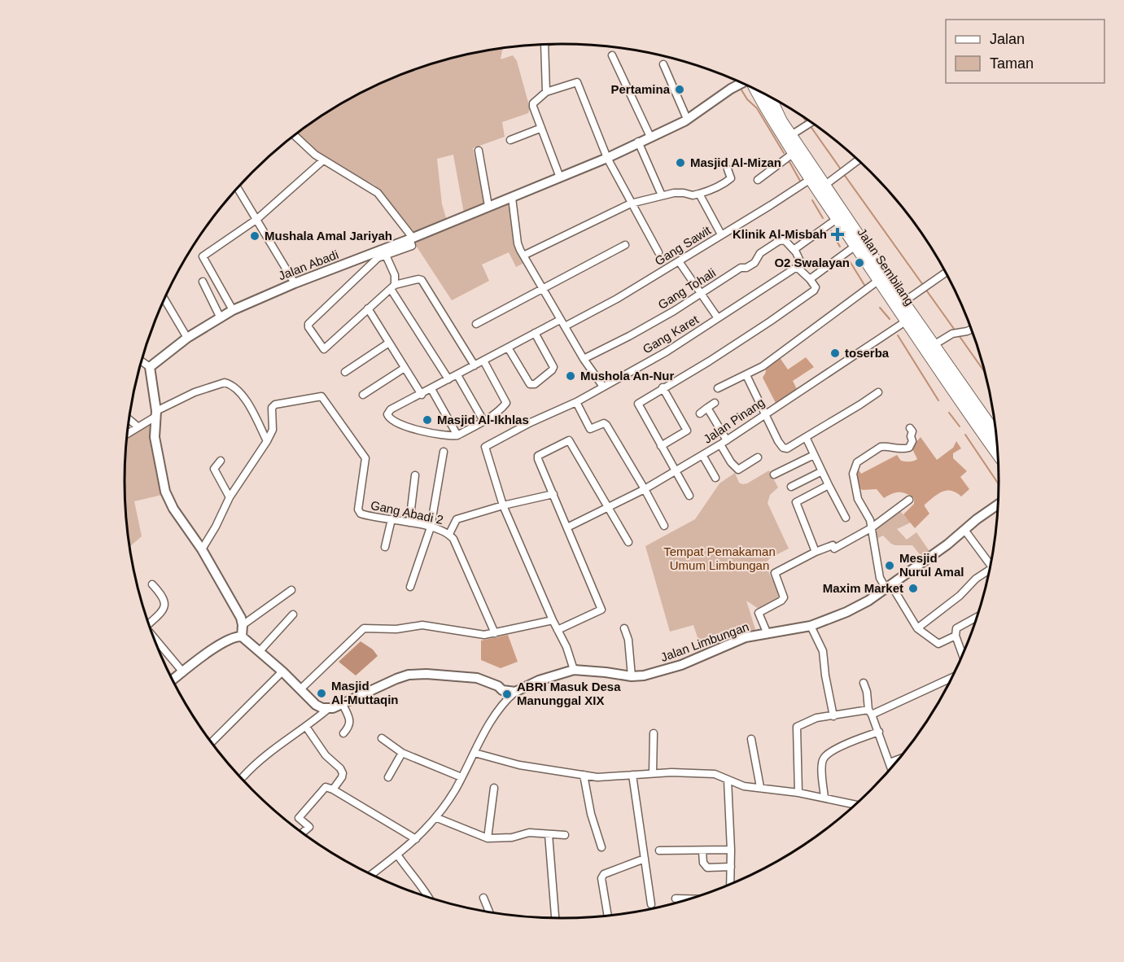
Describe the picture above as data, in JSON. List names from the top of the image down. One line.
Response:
{"streets":{"main road":["Jalan Sembilang"],"street":["Gang Sawit","Jalan Abadi","Gang Tohali","Gang Karet","Jalan Pinang","Gang Abadi 2","Jalan Limbungan"]},"crossings":[["Gang Sawit","Jalan Sembilang"],["Jalan Sembilang","Jalan Pinang"]],"parks":["Tempat Pemakaman Umum Limbungan"],"places":{"other":["Pertamina","Masjid Al-Mizan","Mushala Amal Jariyah","O2 Swalayan","toserba","Mushola An-Nur","Masjid Al-Ikhlas","Mesjid Nurul Amal","Maxim Market","Masjid Al-Muttaqin","ABRI Masuk Desa Manunggal XIX"],"health":["Klinik Al-Misbah"]},"legend":["Jalan","Taman"]}
